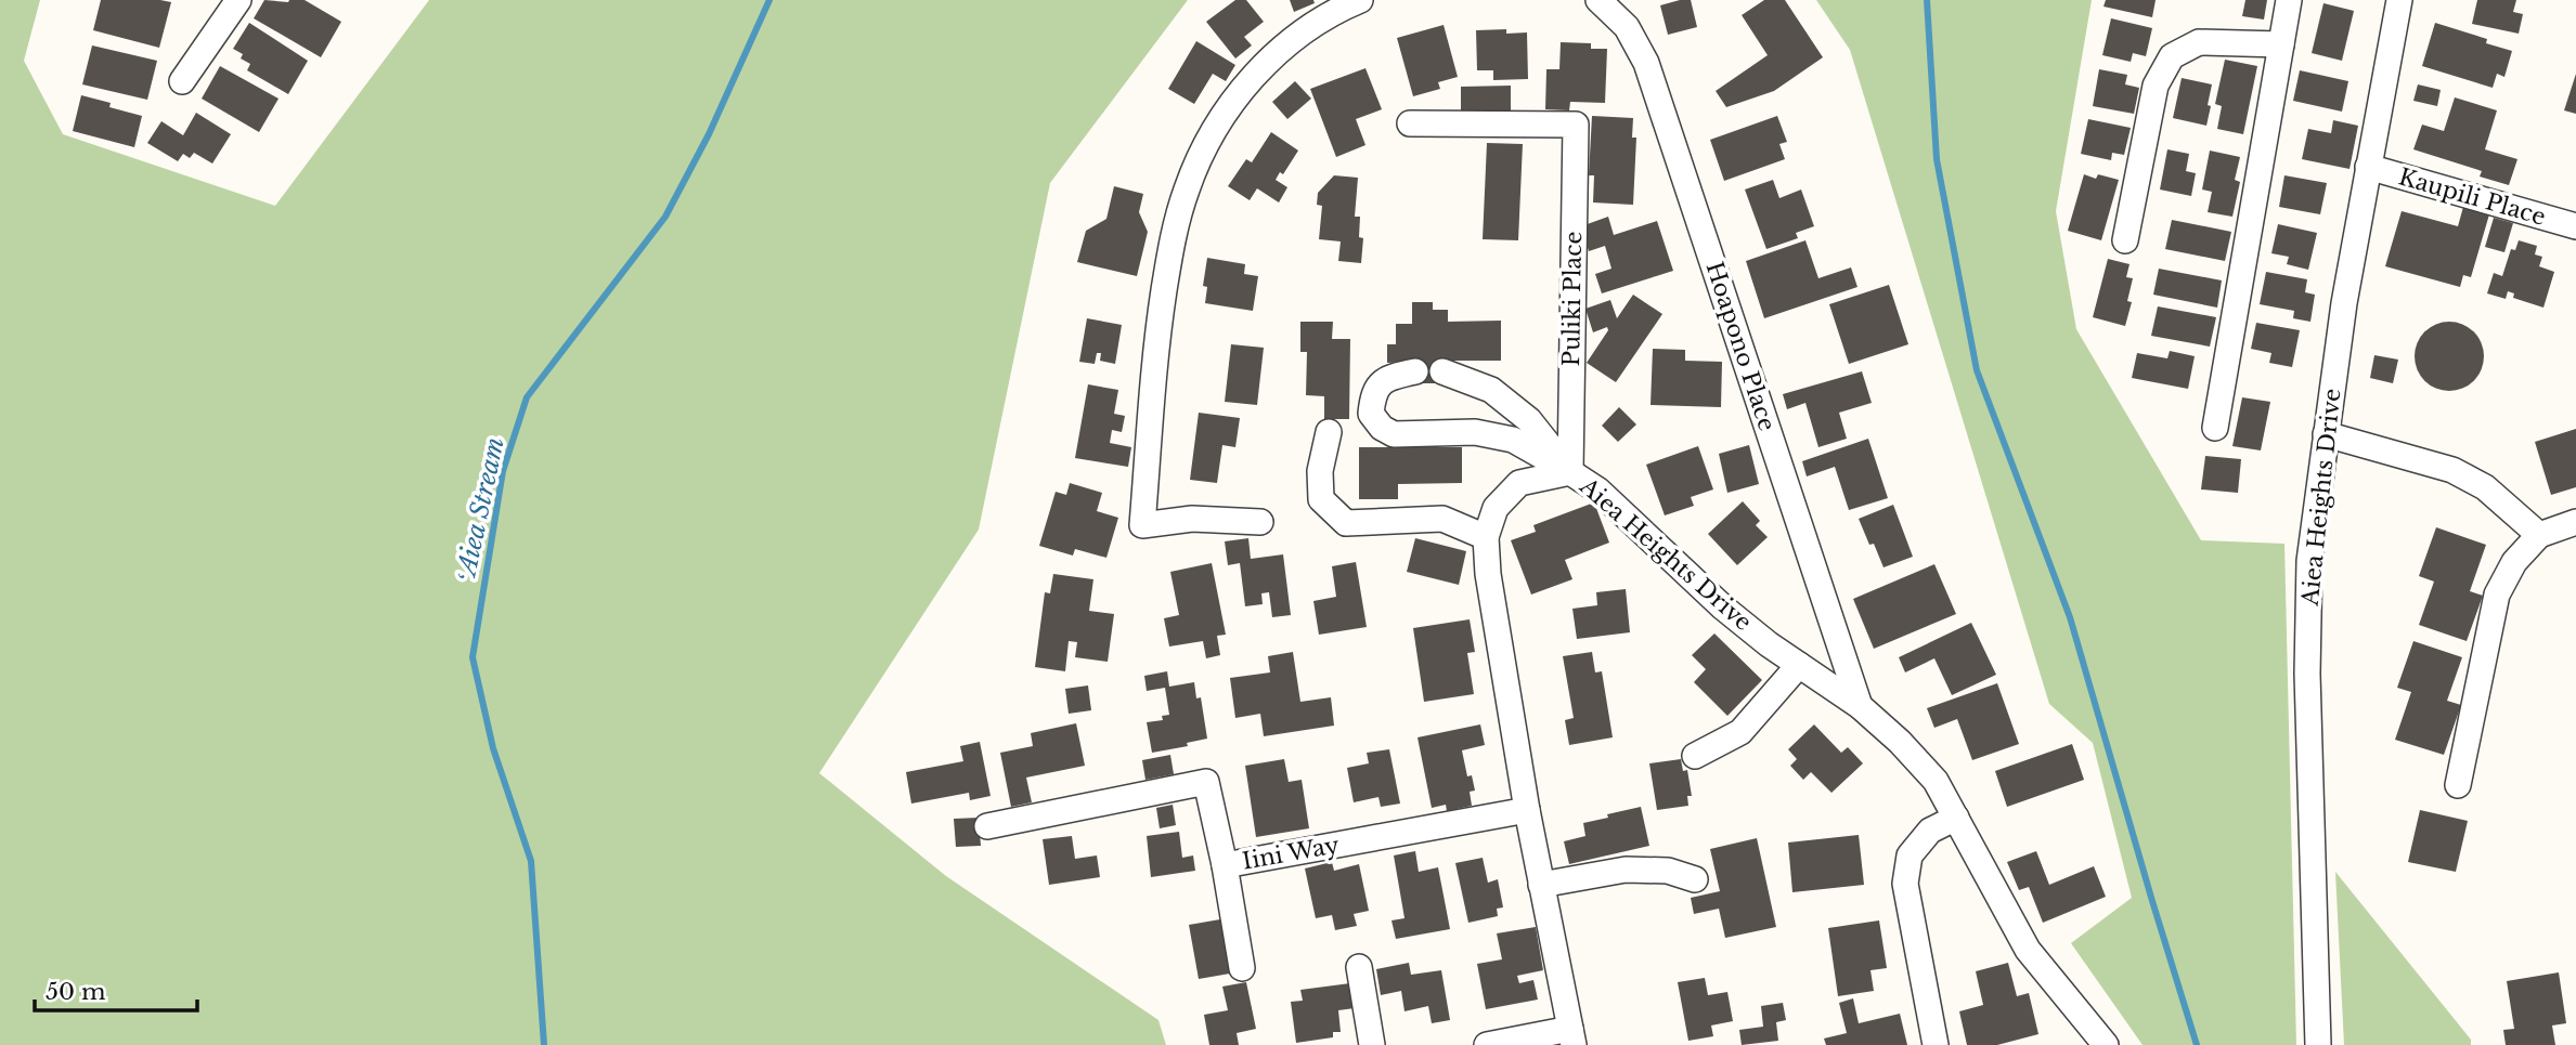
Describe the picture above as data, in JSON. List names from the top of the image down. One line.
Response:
{"streets":{"street":["Kaupili Place","Puliki Place","Hoapono Place","Aiea Heights Drive","Iini Way"]},"crossings":[["Kaupili Place","Aiea Heights Drive"],["Puliki Place","Aiea Heights Drive"],["Hoapono Place","Aiea Heights Drive"],["Aiea Heights Drive","Iini Way"]],"water":["ʻAiea Stream"],"scale_bar":"50 m"}
